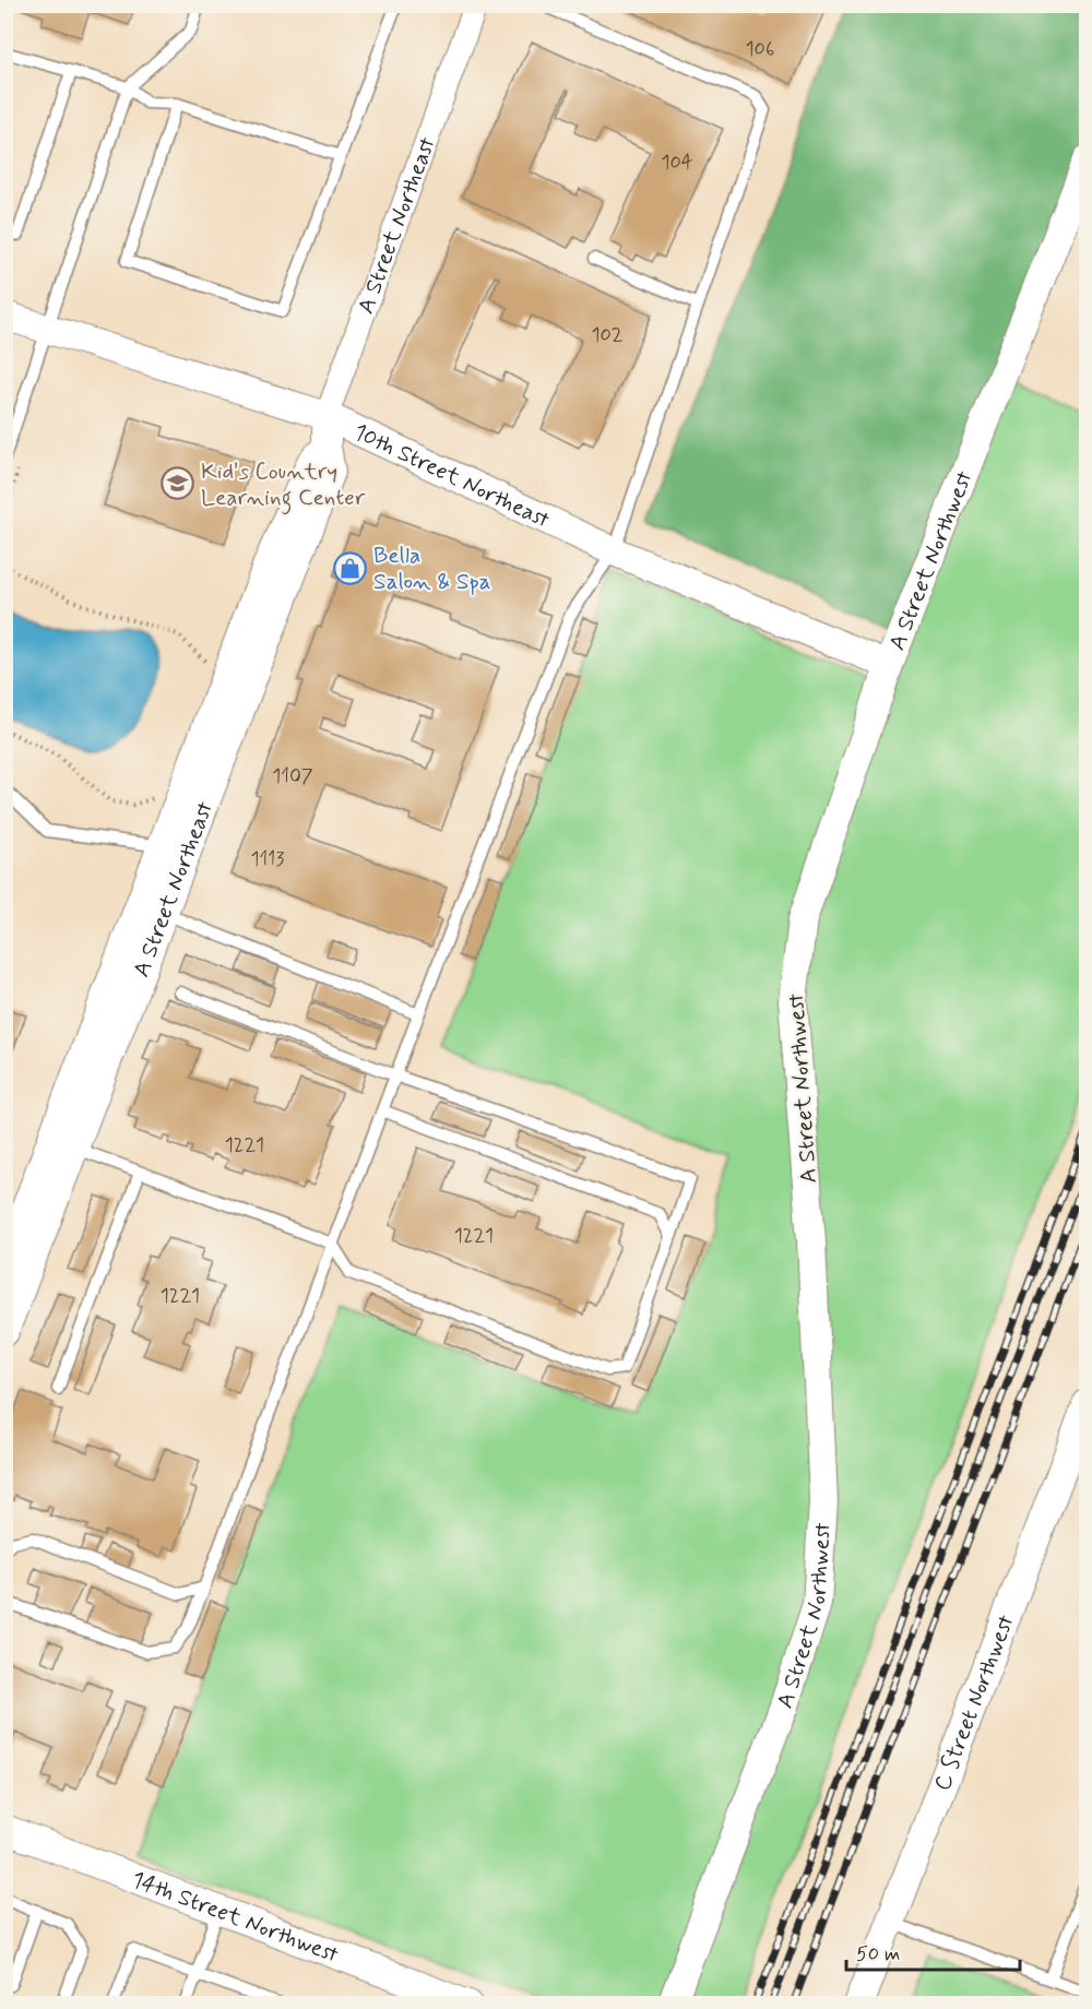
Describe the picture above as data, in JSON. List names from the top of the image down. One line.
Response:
{"streets":{"street":["A Street Northeast","10th Street Northeast","A Street Northwest","C Street Northwest","14th Street Northwest"]},"crossings":[["A Street Northeast","10th Street Northeast"],["10th Street Northeast","A Street Northwest"]],"places":{"school or university":["Kid's Country Learning Center"],"shop":["Bella Salon & Spa"]},"house_numbers":["106","104","102","1107","1113","1221","1221","1221"],"scale_bar":"50 m"}
